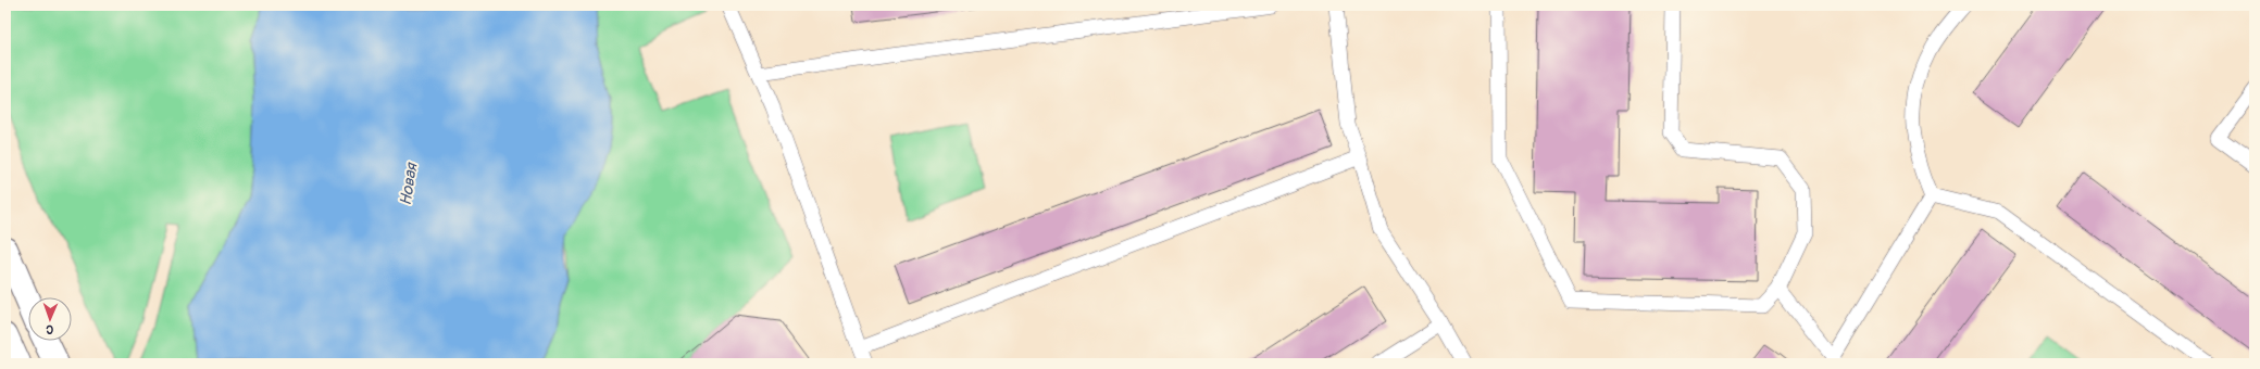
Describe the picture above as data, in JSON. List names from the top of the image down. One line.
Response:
{"water":["Новая"],"north":"bottom"}
